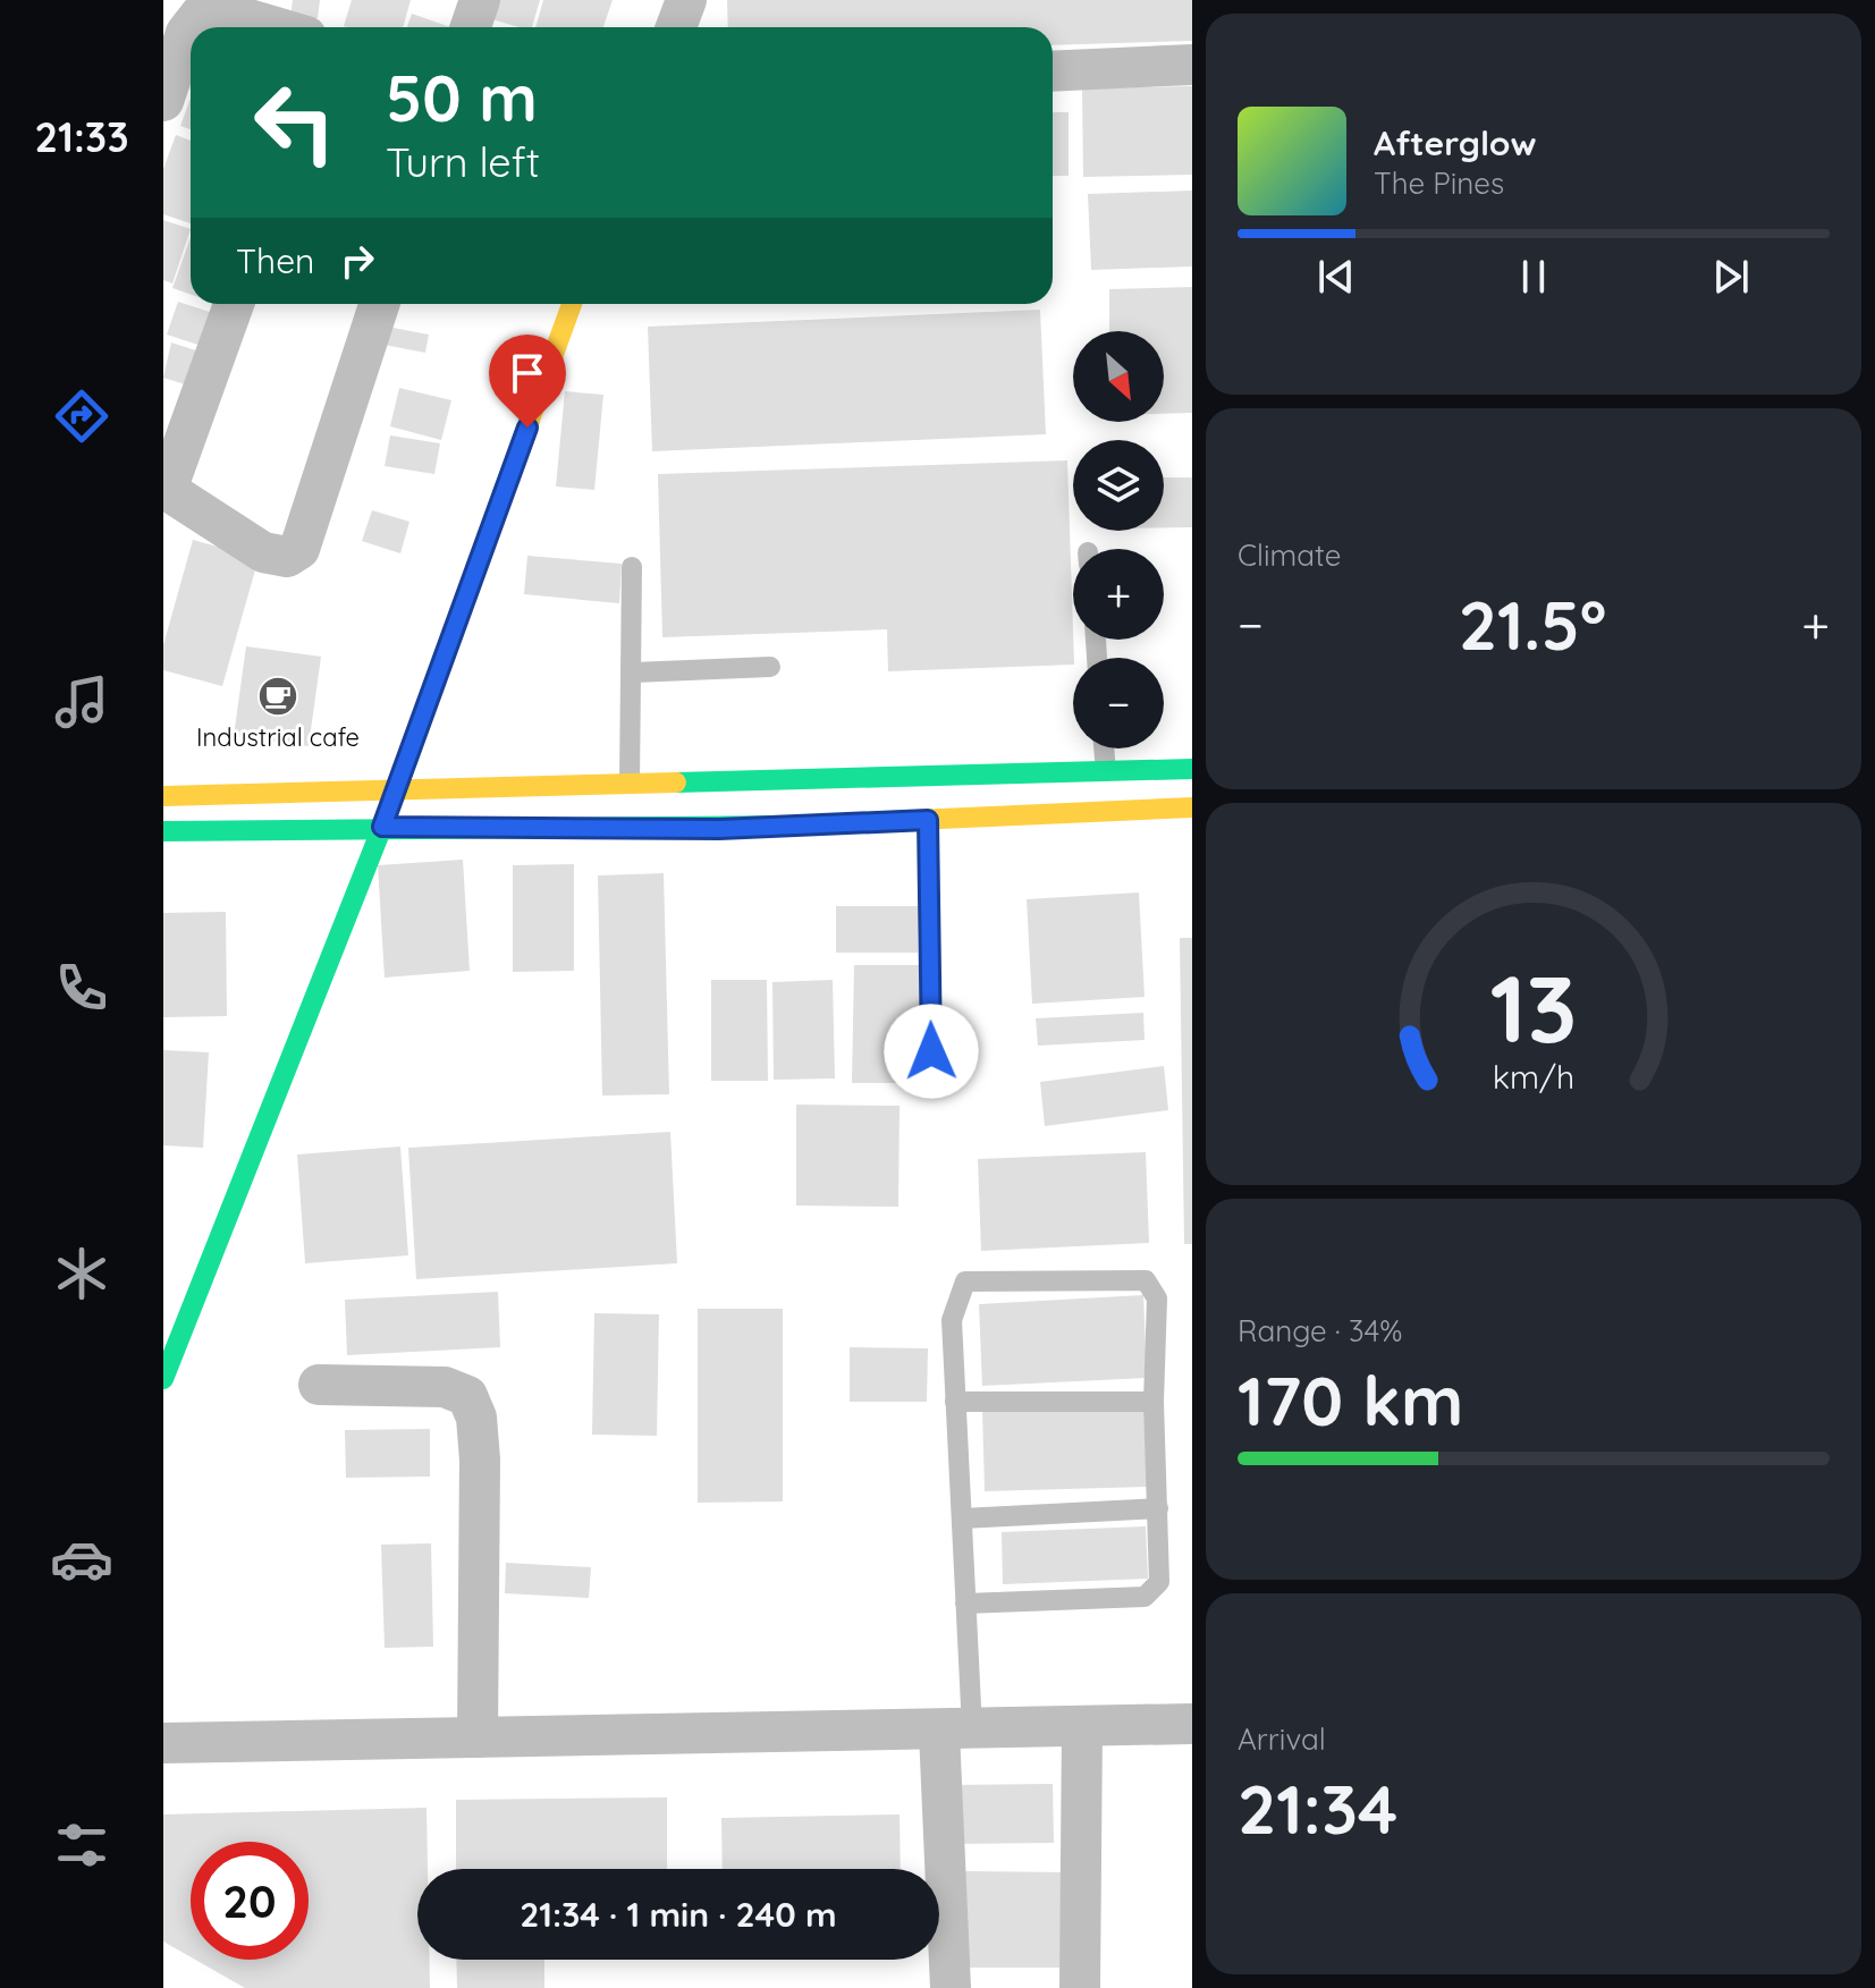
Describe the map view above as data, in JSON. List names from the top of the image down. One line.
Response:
{"places":{"cafe":["Industrial cafe"]},"north":"bottom right","page":{"tabs":"21:33","turn":["50 m","Turn left"],"song":["Afterglow","The Pines"],"then":"Then","map_buttons":["+","−"],"tile":["Climate",["Range · 34%","170 km"],["Arrival","21:34"]],"heat":["−","21.5°","+"],"limit":"20","trip":"21:34 · 1 min · 240 m","gauge":["13","km/h"]}}
